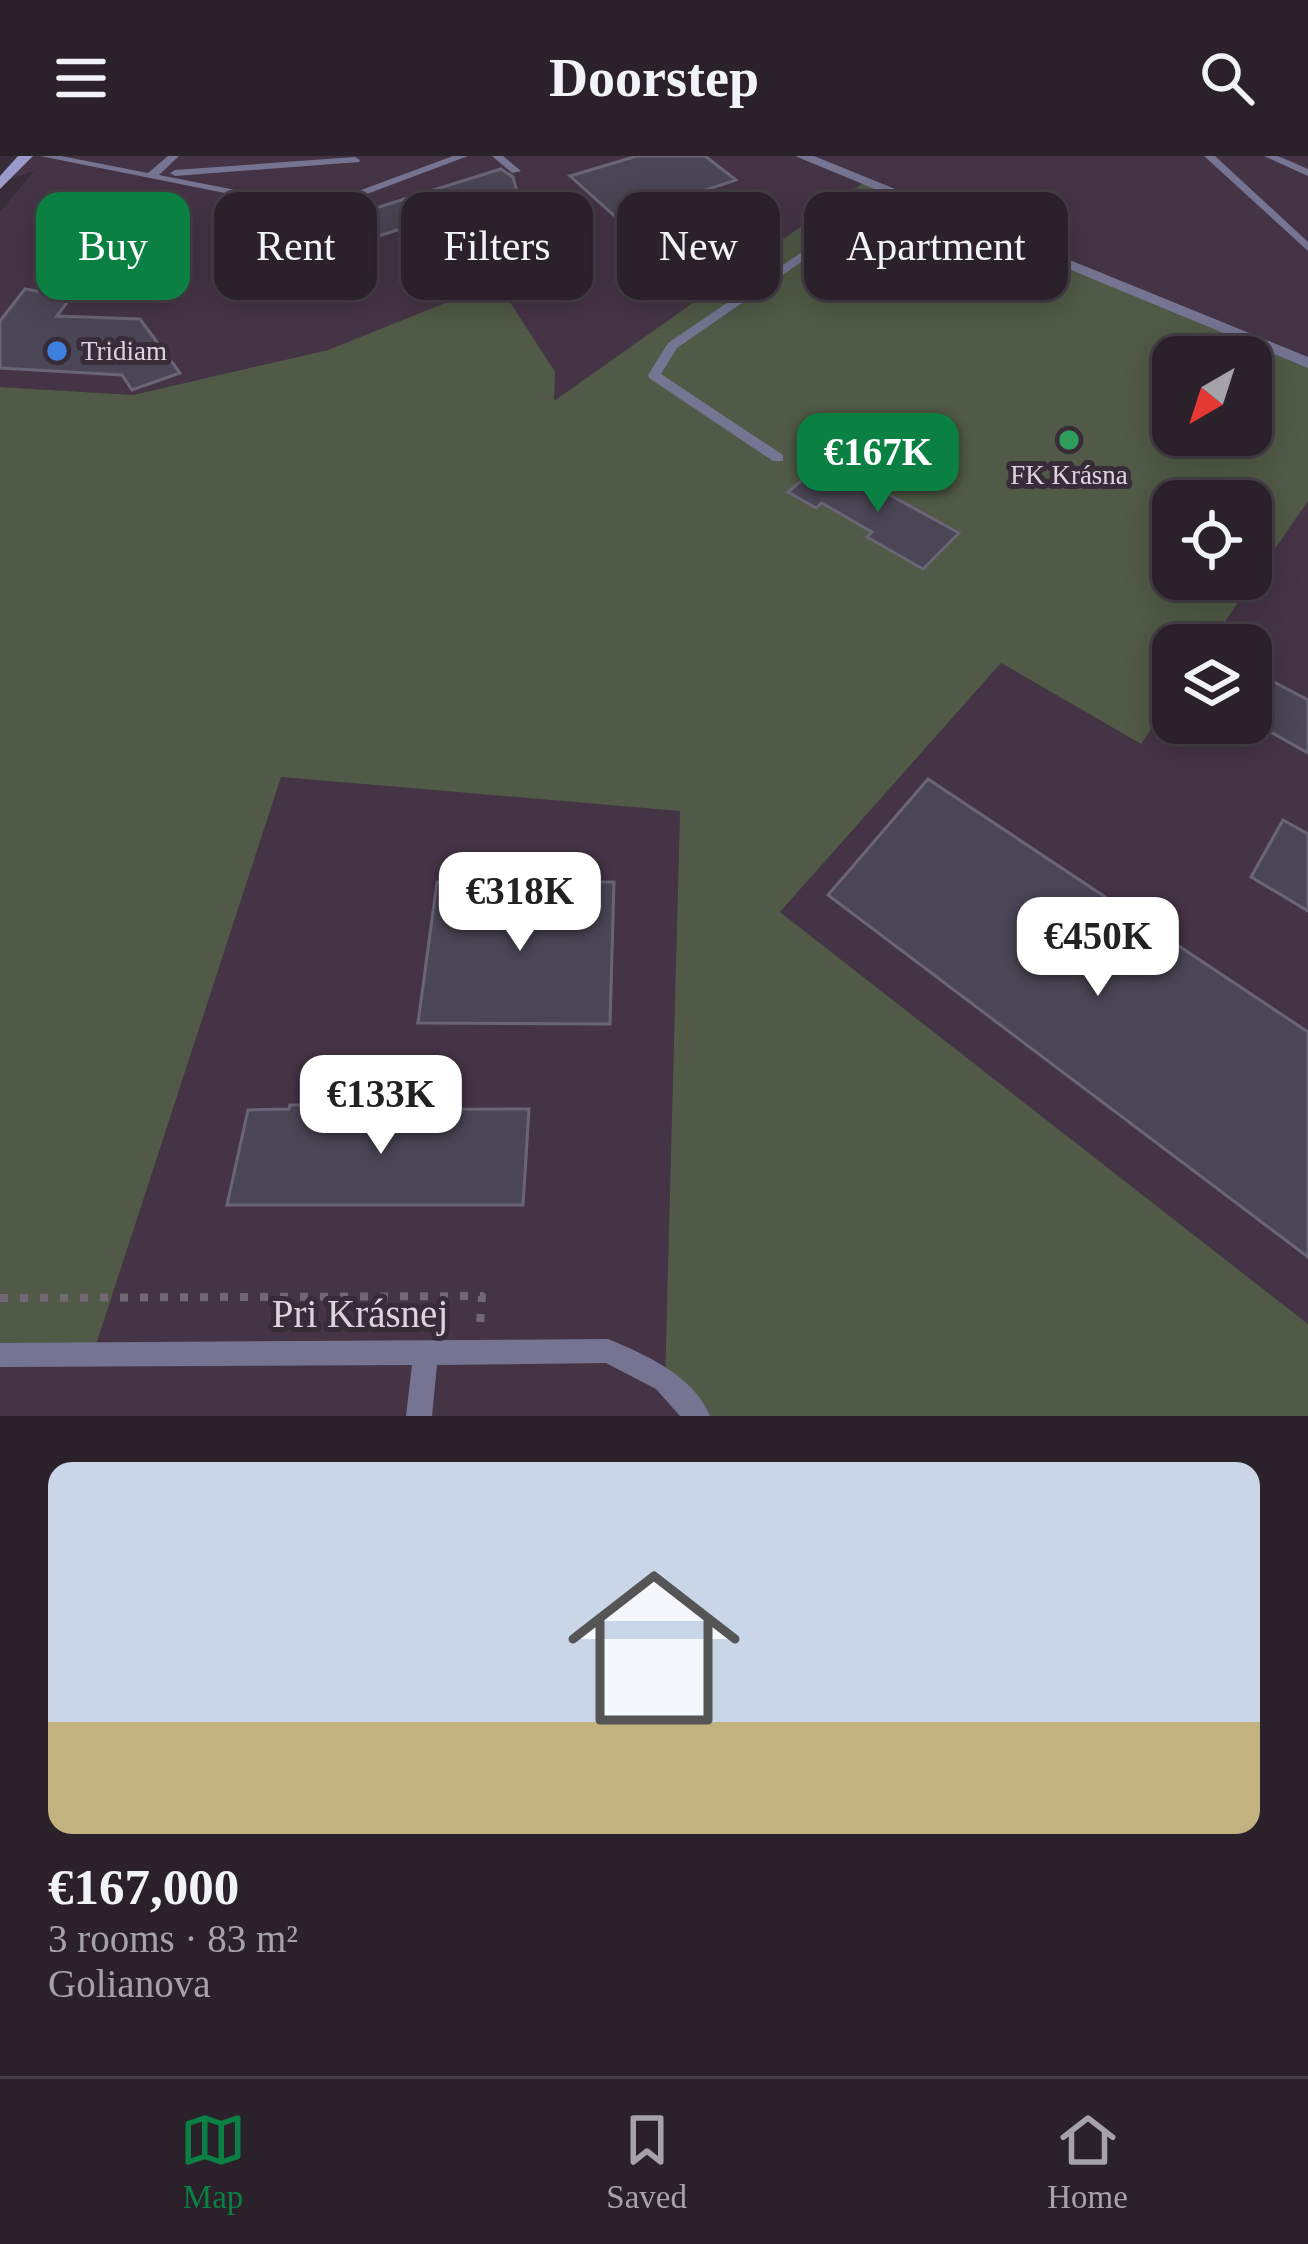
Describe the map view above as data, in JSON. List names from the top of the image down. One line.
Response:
{"streets":{"lane":["Pri Krásnej"]},"places":["Tridiam","FK Krásna"],"north":"bottom left","page":{"header":"Doorstep","chip":["Buy","Rent","Filters","New","Apartment"],"price":["€167K","€318K","€450K","€133K"],"list":[{"name":"€167,000","note":"3 rooms · 83 m² · Golianova"}],"tabs":["Map","Saved","Home"]}}
